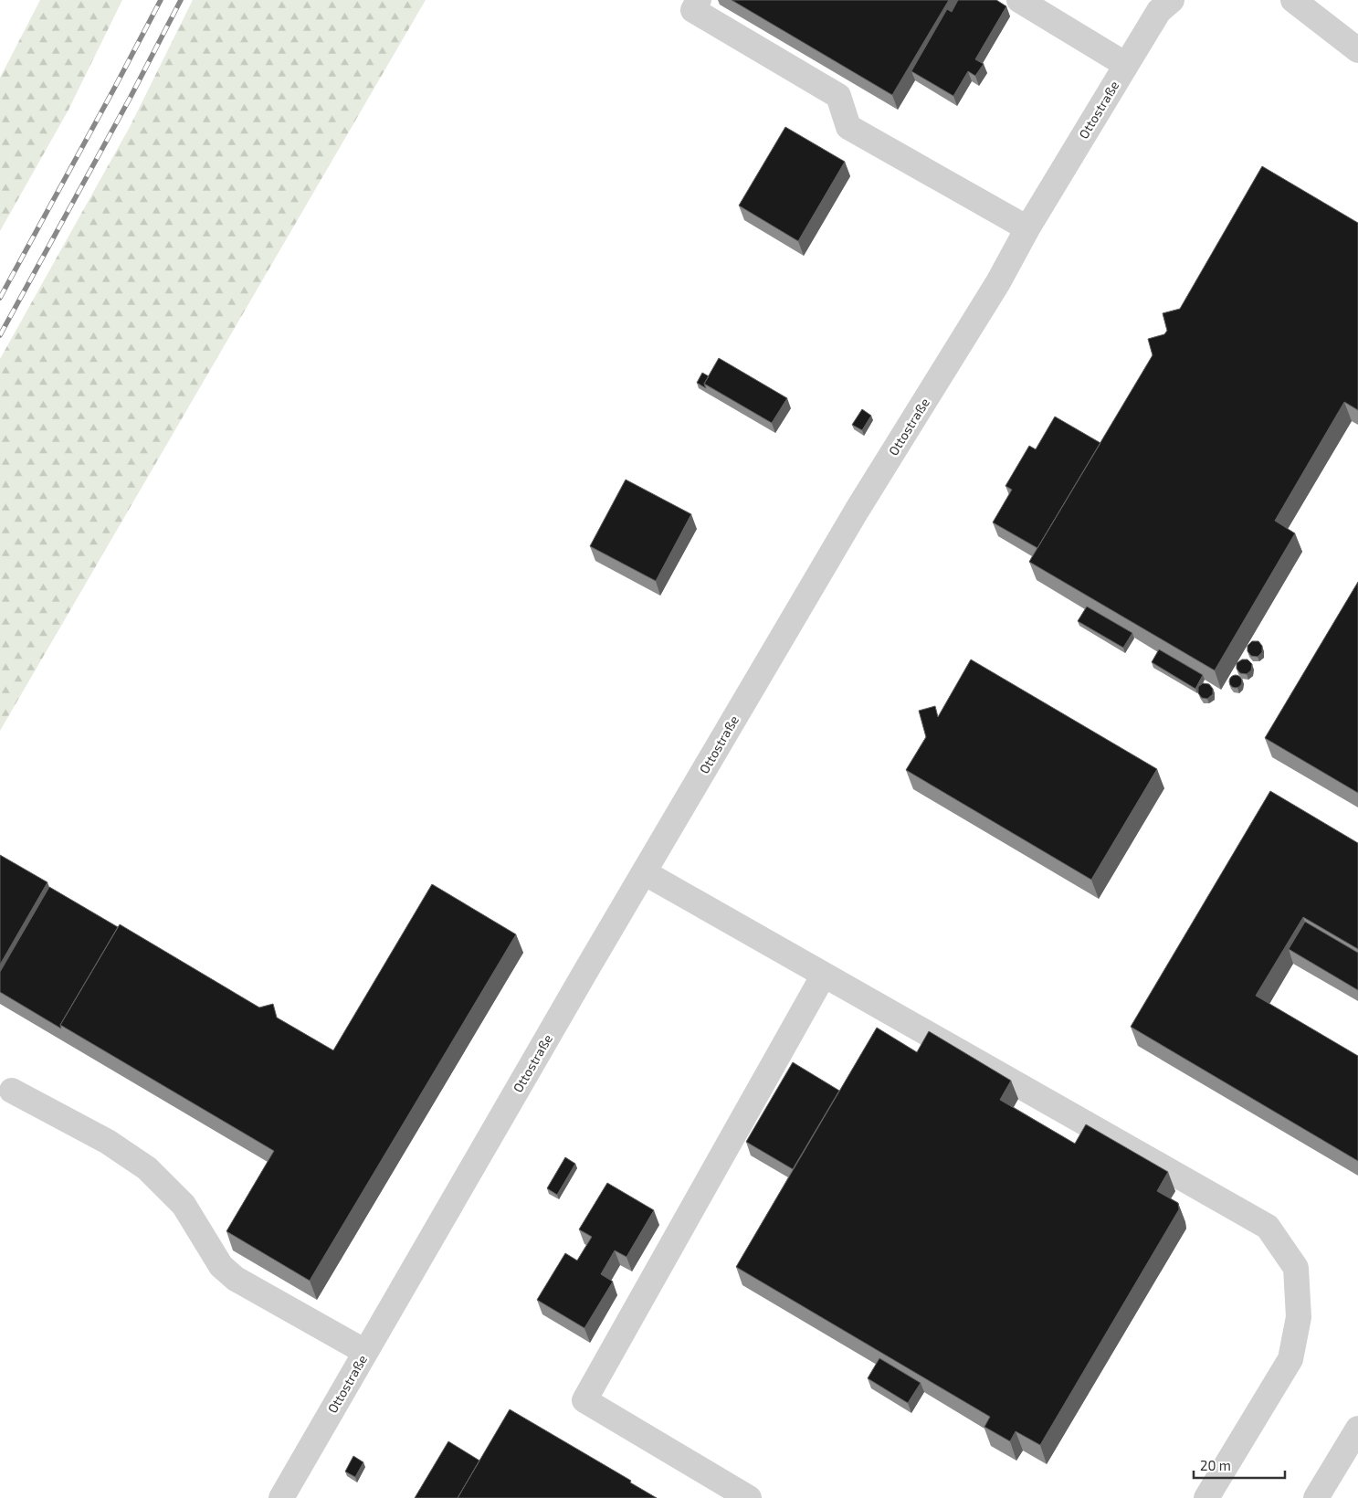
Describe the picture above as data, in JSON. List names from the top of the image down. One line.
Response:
{"streets":{"street":["Ottostraße"]},"scale_bar":"20 m"}
